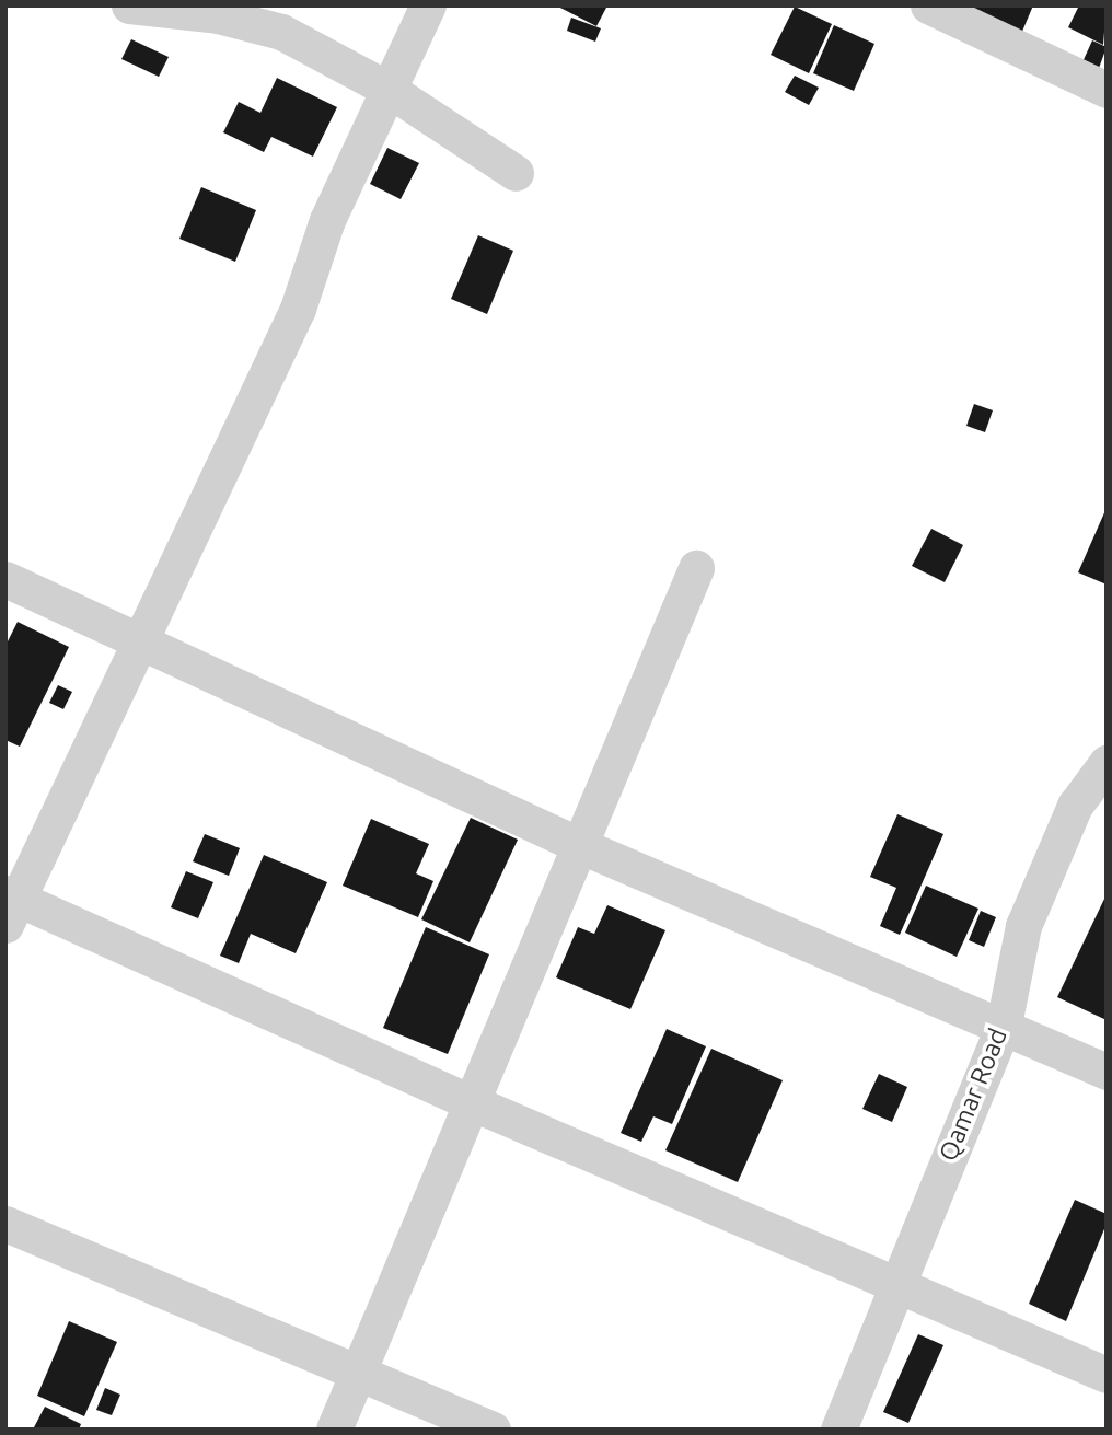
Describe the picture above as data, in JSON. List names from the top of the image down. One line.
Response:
{"streets":{"street":["Qamar Road"]}}
